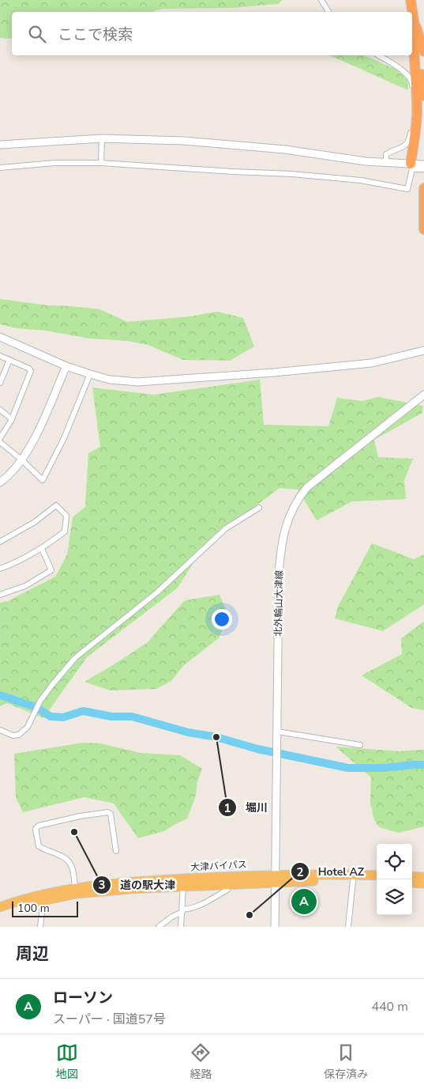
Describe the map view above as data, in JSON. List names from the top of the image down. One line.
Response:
{"streets":{"highway":["大津バイパス"],"street":["北外輪山大津線"]},"crossings":[["北外輪山大津線","大津バイパス"]],"places":["堀川","道の駅大津","Hotel AZ"],"scale_bar":"100 m","page":{"search":"ここで検索","pins":"A","scale":"100 m","heading":"周辺","list":[{"mark":"A","name":"ローソン","note":"スーパー · 国道57号","value":"440 m"}],"nav":["地図","経路","保存済み"]}}
